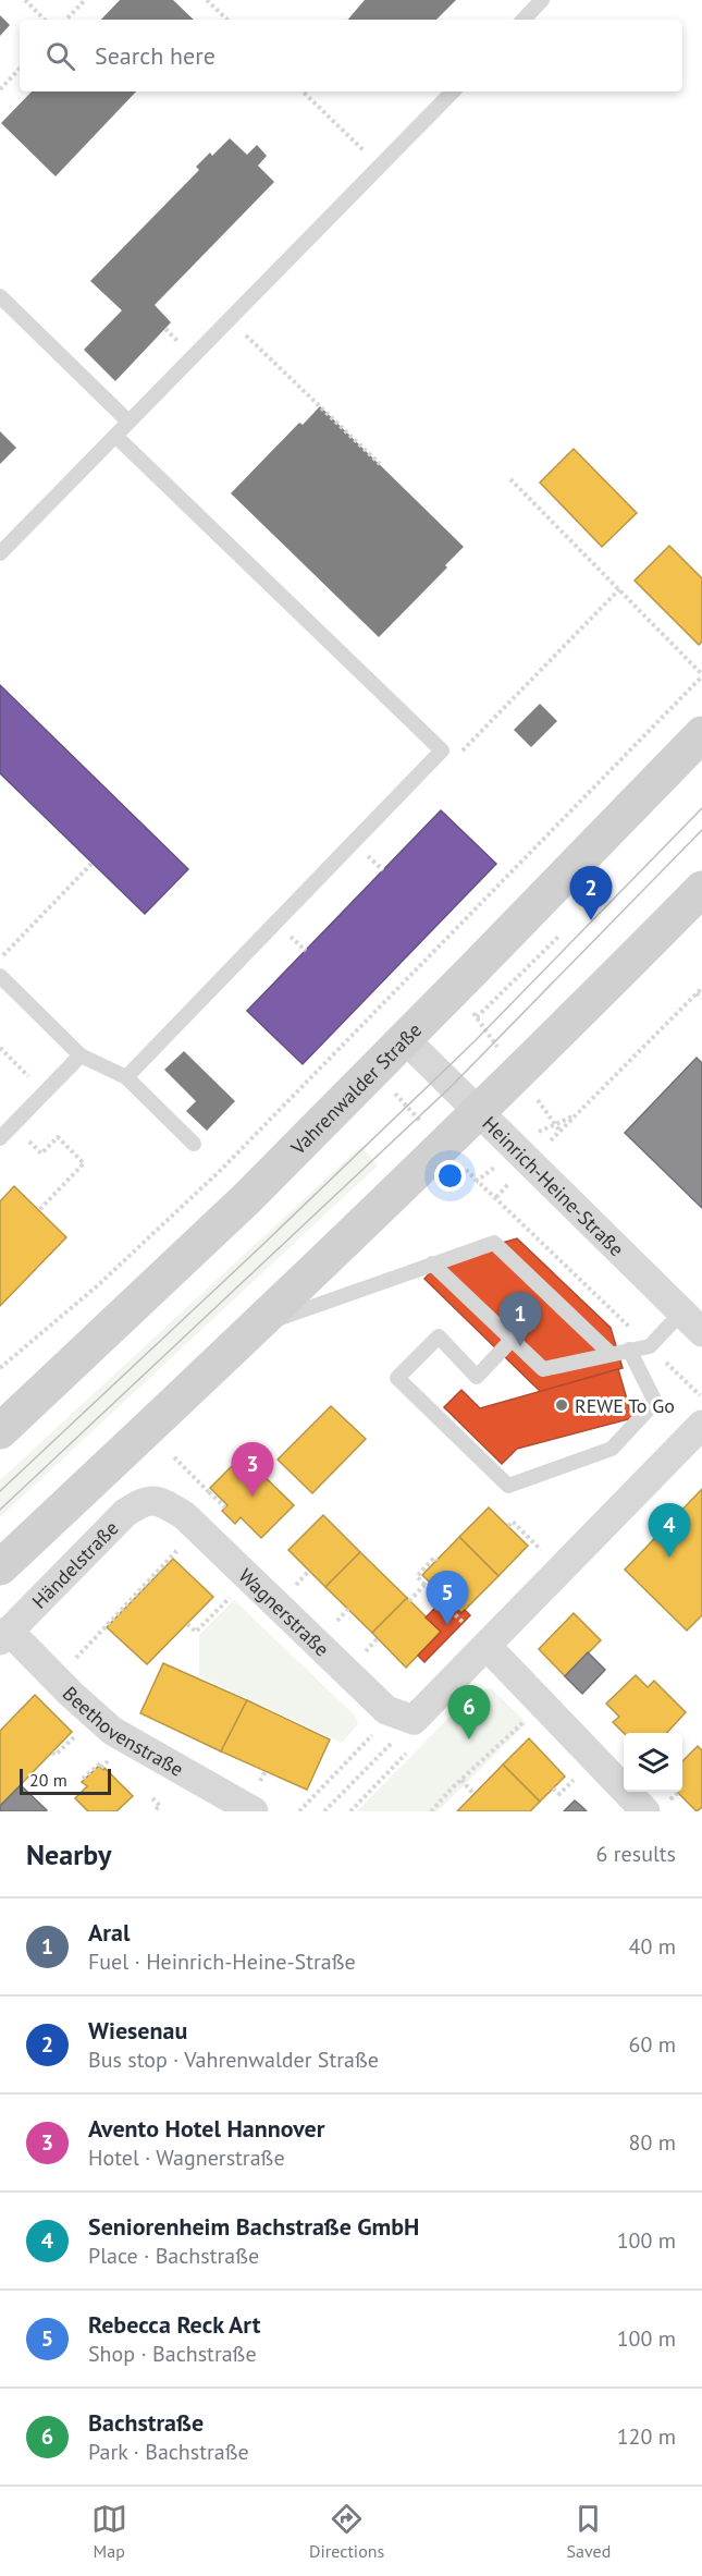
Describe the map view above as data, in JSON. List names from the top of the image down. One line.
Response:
{"streets":{"main road":["Vahrenwalder Straße"],"street":["Heinrich-Heine-Straße","Händelstraße","Wagnerstraße","Beethovenstraße"]},"crossings":[["Vahrenwalder Straße","Heinrich-Heine-Straße"],["Händelstraße","Wagnerstraße"],["Händelstraße","Beethovenstraße"]],"places":["REWE To Go"],"scale_bar":"20 m","page":{"search":"Search here","pins":["2","1","3","4","5","6"],"scale":"20 m","heading":["Nearby","6 results"],"list":[{"mark":"1","name":"Aral","note":"Fuel · Heinrich-Heine-Straße","value":"40 m"},{"mark":"2","name":"Wiesenau","note":"Bus stop · Vahrenwalder Straße","value":"60 m"},{"mark":"3","name":"Avento Hotel Hannover","note":"Hotel · Wagnerstraße","value":"80 m"},{"mark":"4","name":"Seniorenheim Bachstraße GmbH","note":"Place · Bachstraße","value":"100 m"},{"mark":"5","name":"Rebecca Reck Art","note":"Shop · Bachstraße","value":"100 m"},{"mark":"6","name":"Bachstraße","note":"Park · Bachstraße","value":"120 m"}],"nav":["Map","Directions","Saved"]}}
